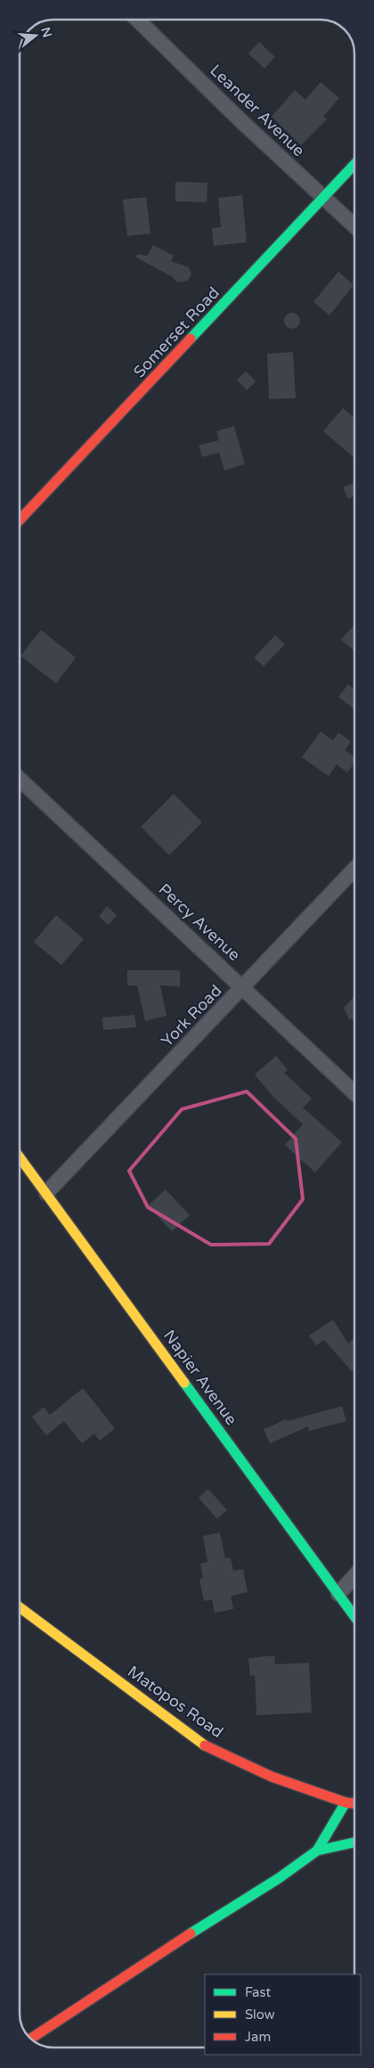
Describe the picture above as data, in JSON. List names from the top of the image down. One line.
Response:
{"streets":{"street":["Leander Avenue","Somerset Road","Percy Avenue","York Road","Napier Avenue","Matopos Road"]},"crossings":[["Leander Avenue","Somerset Road"],["Percy Avenue","York Road"],["York Road","Napier Avenue"]],"legend":["Fast","Slow","Jam"],"north":"right"}
